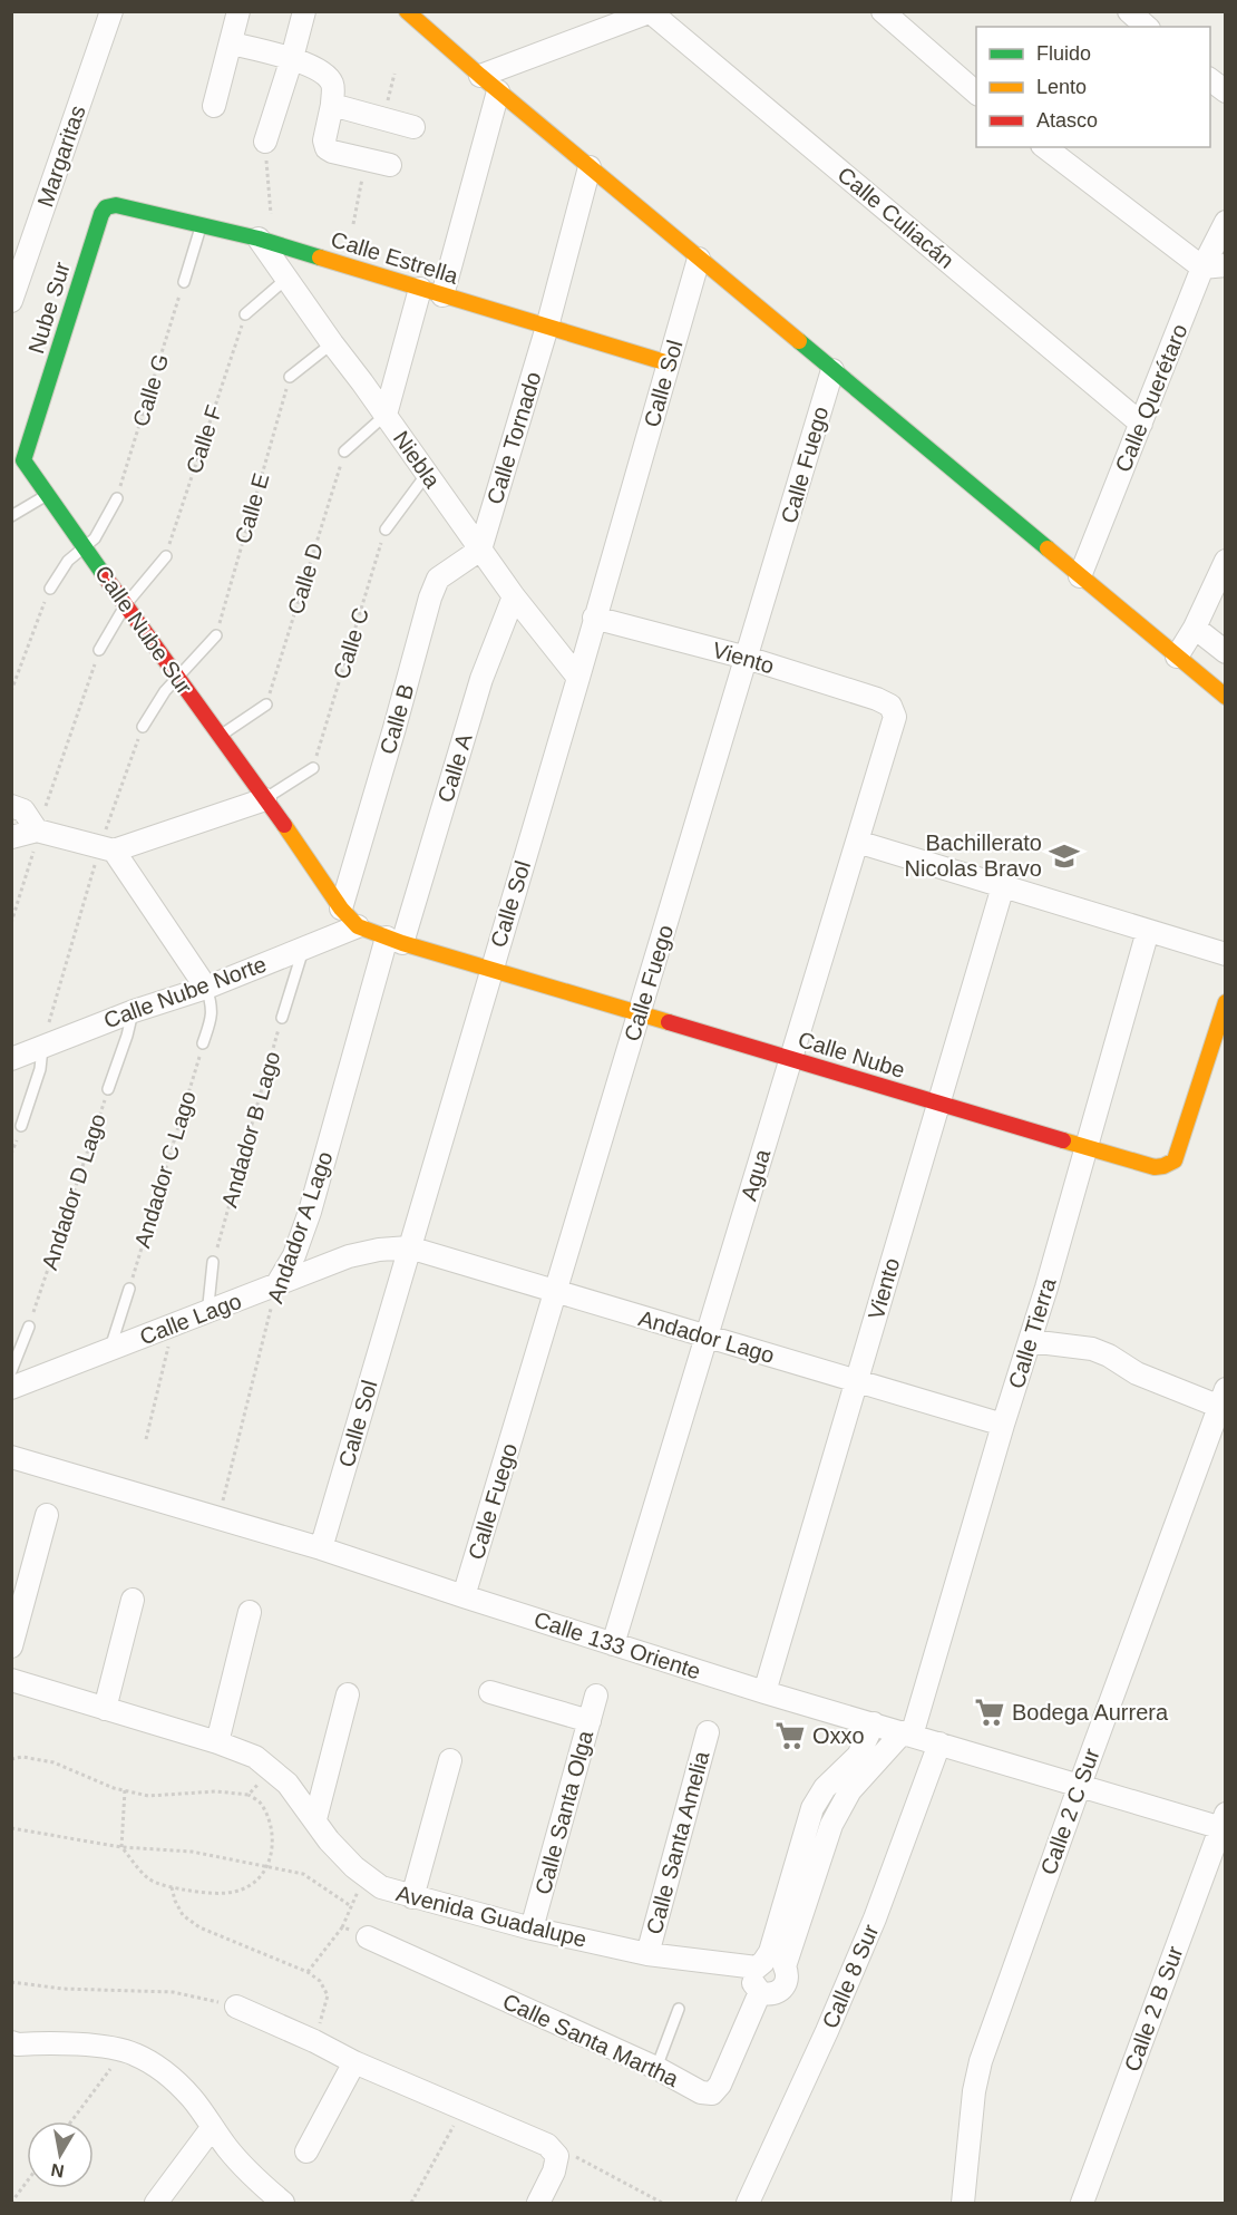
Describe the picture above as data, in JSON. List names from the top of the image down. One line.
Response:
{"streets":{"street":["Margaritas","Calle Culiacán","Calle Estrella","Nube Sur","Calle Sol","Calle Querétaro","Calle Tornado","Niebla","Calle Fuego","Calle Nube Sur","Viento","Calle B","Calle A","Calle Nube Norte","Calle Nube","Agua","Andador A Lago","Calle Lago","Calle Tierra","Andador Lago","Calle 133 Oriente","Calle 2 C Sur","Calle Santa Olga","Calle Santa Amelia","Avenida Guadalupe","Calle 8 Sur","Calle 2 B Sur","Calle Santa Martha"],"lane":["Andador D Lago"],"path":["Calle G","Calle F","Calle E","Calle D","Calle C","Andador B Lago","Andador C Lago"]},"crossings":[["Calle Culiacán","Calle Querétaro"],["Calle Estrella","Nube Sur"],["Calle Estrella","Calle Sol"],["Calle Estrella","Calle Tornado"],["Calle Estrella","Niebla"],["Nube Sur","Calle Nube Sur"],["Calle Sol","Niebla"],["Calle Sol","Viento"],["Calle Sol","Calle Nube"],["Calle Sol","Calle Lago"],["Calle Sol","Andador Lago"],["Calle Sol","Calle 133 Oriente"],["Calle Tornado","Niebla"],["Calle Tornado","Calle B"],["Niebla","Calle B"],["Niebla","Calle A"],["Calle Fuego","Viento"],["Calle Fuego","Calle Nube"],["Calle Fuego","Andador Lago"],["Calle Fuego","Calle 133 Oriente"],["Calle Nube Sur","Calle B"],["Calle Nube Sur","Calle Nube Norte"],["Calle Nube Sur","Calle Nube"],["Viento","Calle Nube"],["Viento","Agua"],["Viento","Andador Lago"],["Viento","Calle 133 Oriente"],["Calle A","Calle Nube"],["Calle A","Andador A Lago"],["Calle Nube Norte","Calle Nube"],["Calle Nube Norte","Andador D Lago"],["Calle Nube","Agua"],["Calle Nube","Andador A Lago"],["Calle Nube","Calle Tierra"],["Agua","Andador Lago"],["Agua","Calle 133 Oriente"],["Andador A Lago","Calle Lago"],["Andador A Lago","Calle 133 Oriente"],["Calle Lago","Andador Lago"],["Calle Tierra","Andador Lago"],["Calle Tierra","Calle 133 Oriente"],["Calle 133 Oriente","Calle 2 C Sur"],["Calle 133 Oriente","Calle 8 Sur"],["Calle 133 Oriente","Calle 2 B Sur"],["Calle Santa Olga","Avenida Guadalupe"],["Calle Santa Amelia","Avenida Guadalupe"]],"places":{"school or university":["Bachillerato Nicolas Bravo"],"supermarket":["Bodega Aurrera","Oxxo"]},"legend":["Fluido","Lento","Atasco"],"north":"bottom"}
